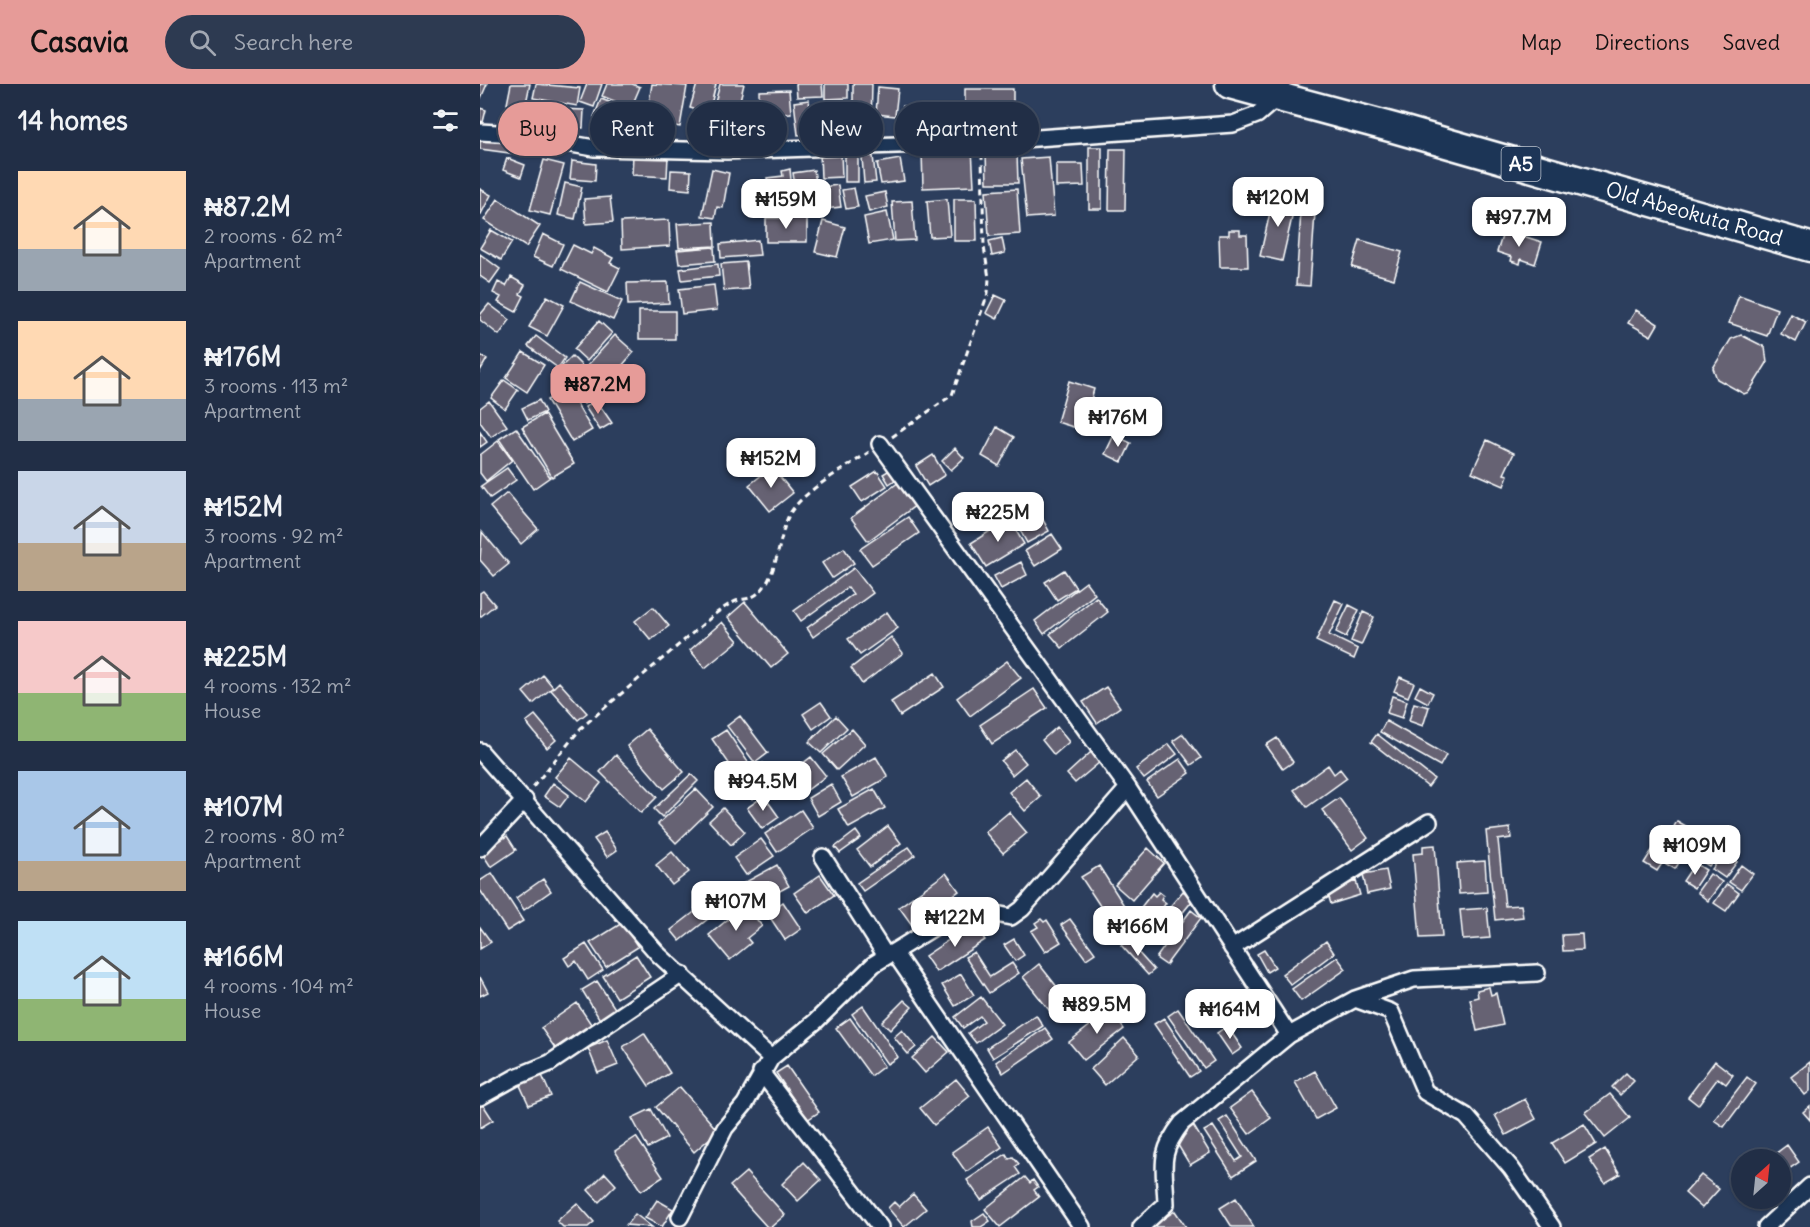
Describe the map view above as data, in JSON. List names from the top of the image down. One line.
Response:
{"streets":{"highway":["A5","Old Abeokuta Road"]},"north":"top right","page":{"header":"Casavia","search":"Search here","nav":["Map","Directions","Saved"],"heading":"14 homes","chip":["Buy","Rent","Filters","New","Apartment"],"list":[{"name":"₦87.2M","note":"2 rooms · 62 m² · Apartment"},{"name":"₦176M","note":"3 rooms · 113 m² · Apartment"},{"name":"₦152M","note":"3 rooms · 92 m² · Apartment"},{"name":"₦225M","note":"4 rooms · 132 m² · House"},{"name":"₦107M","note":"2 rooms · 80 m² · Apartment"},{"name":"₦166M","note":"4 rooms · 104 m² · House"}],"price":["₦120M","₦159M","₦97.7M","₦87.2M","₦176M","₦152M","₦225M","₦94.5M","₦109M","₦107M","₦122M","₦166M","₦89.5M","₦164M"]}}
